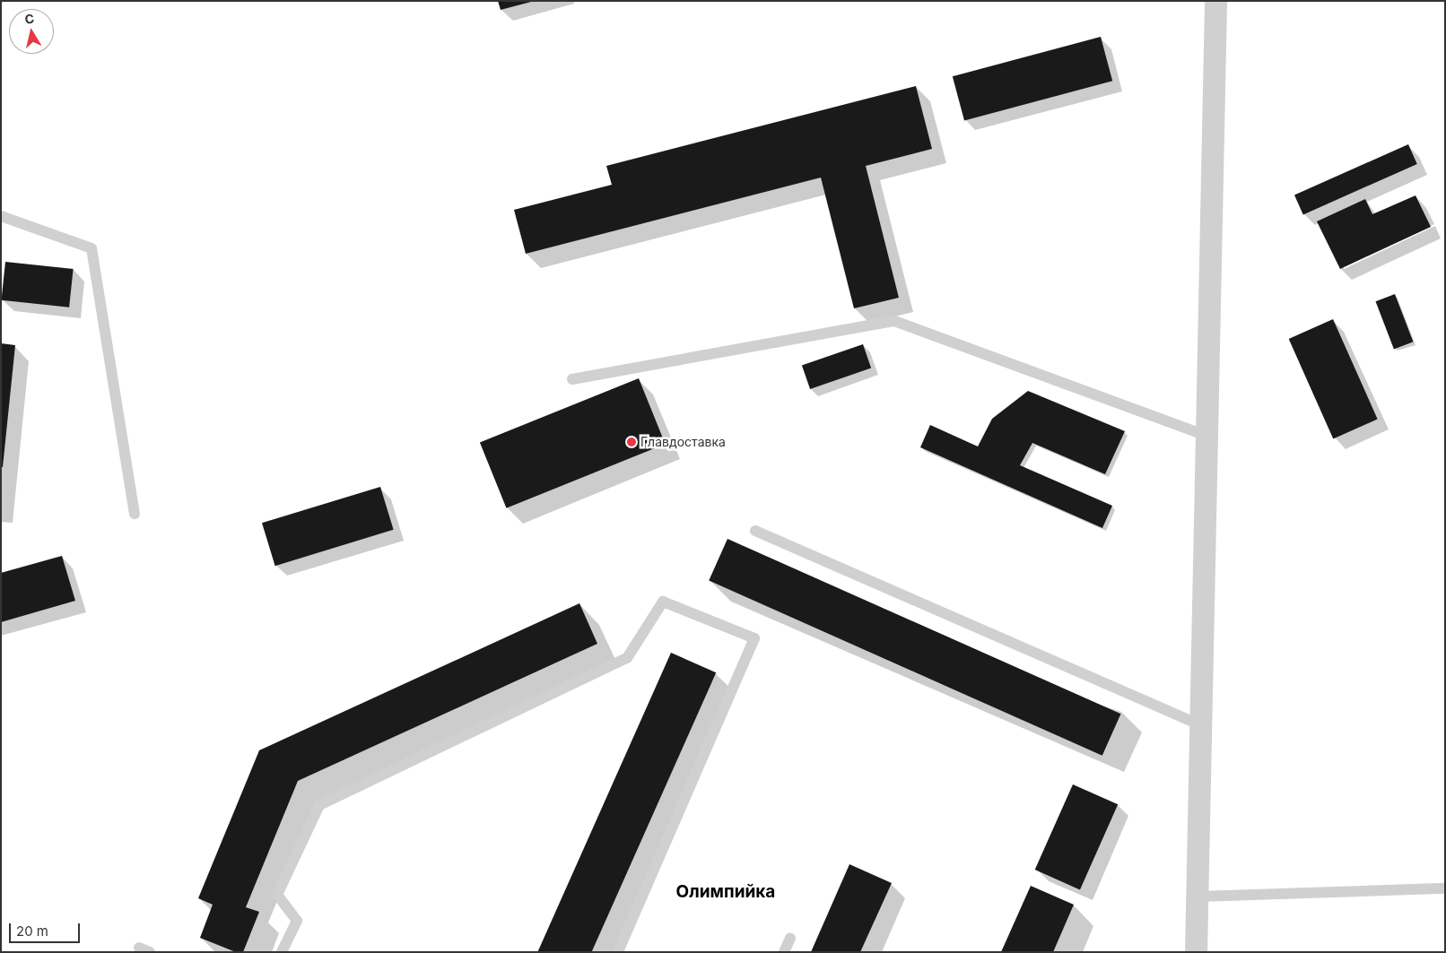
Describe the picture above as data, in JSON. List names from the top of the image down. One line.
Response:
{"districts":["Олимпийка"],"places":["Главдоставка"],"scale_bar":"20 m","north":"top"}
